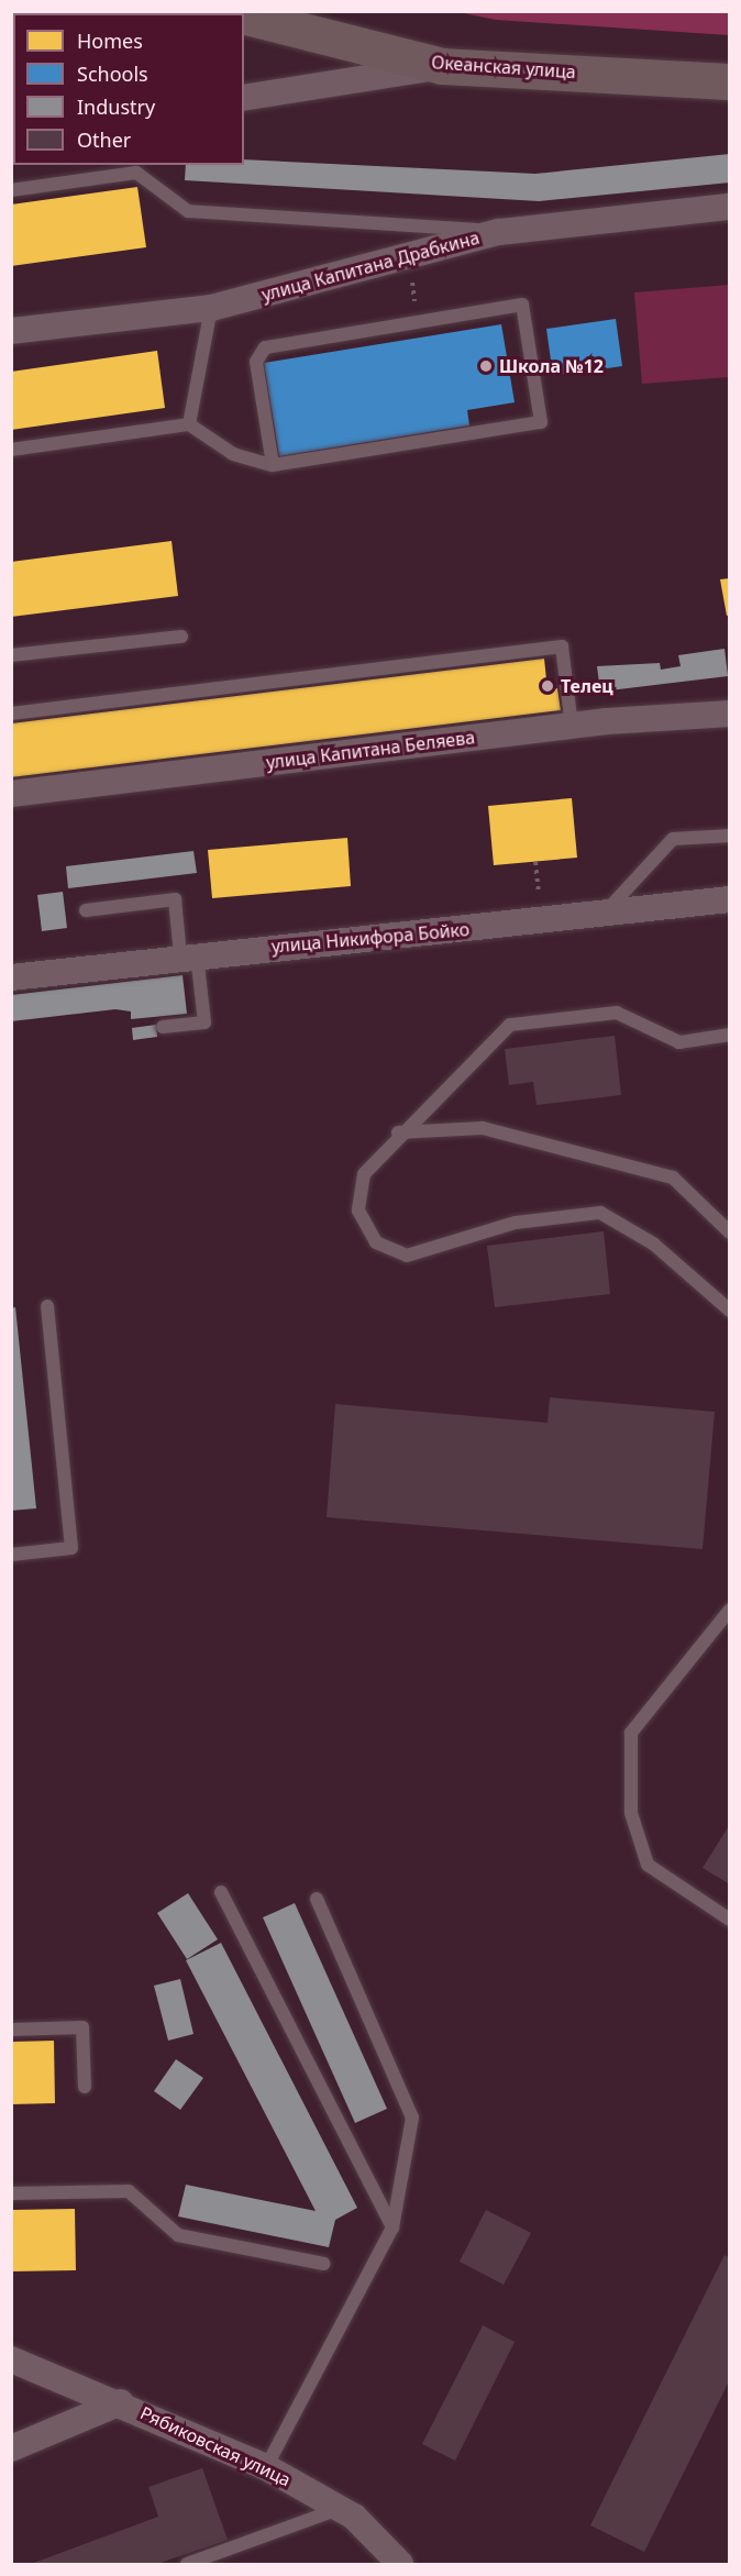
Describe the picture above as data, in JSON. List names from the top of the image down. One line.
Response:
{"streets":{"main road":["Океанская улица"],"street":["улица Капитана Драбкина","улица Капитана Беляева","улица Никифора Бойко","Рябиковская улица"]},"places":["Школа №12","Телец"],"legend":["Homes","Schools","Industry","Other"]}
